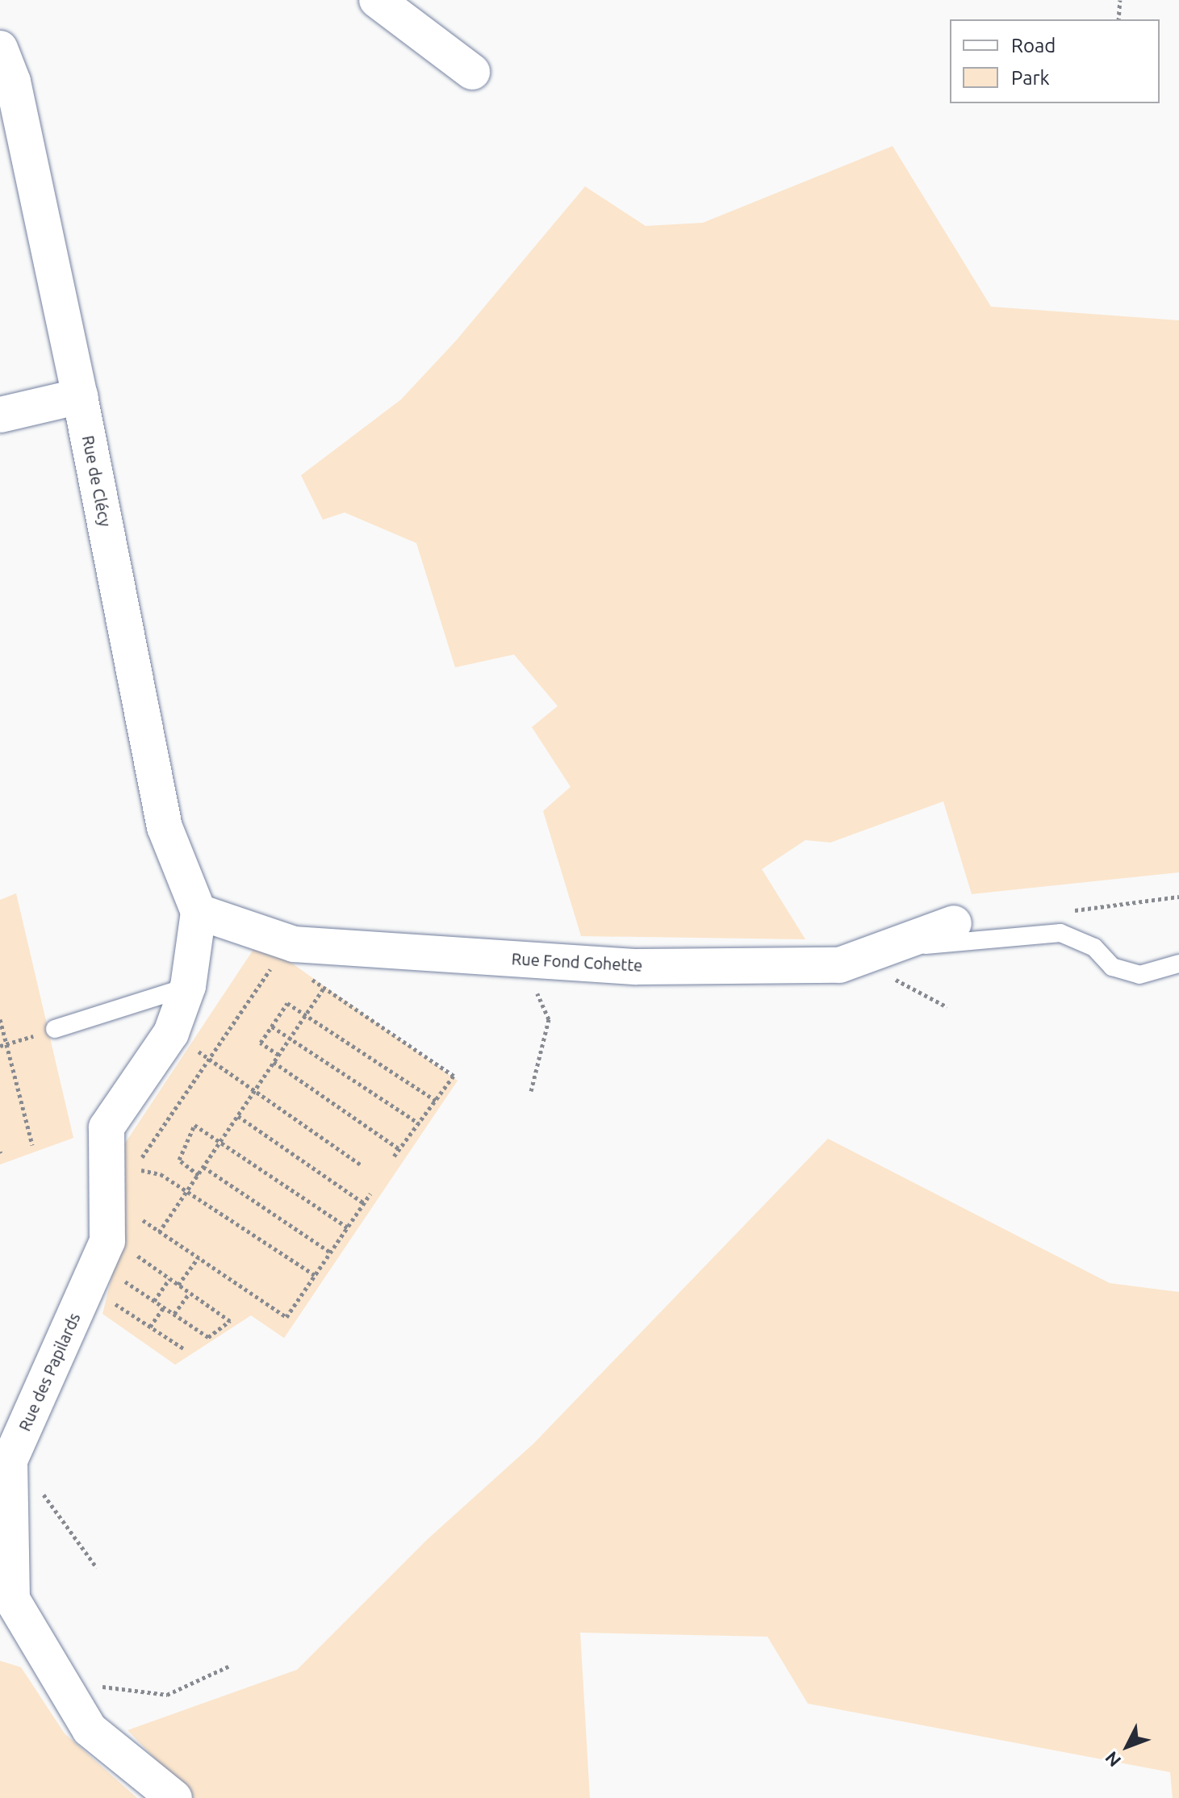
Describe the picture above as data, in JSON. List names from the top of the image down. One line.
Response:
{"streets":{"street":["Rue de Clécy","Rue Fond Cohette","Rue des Papilards"]},"crossings":[["Rue de Clécy","Rue Fond Cohette"],["Rue de Clécy","Rue des Papilards"],["Rue Fond Cohette","Rue des Papilards"]],"legend":["Road","Park"],"north":"bottom left"}
